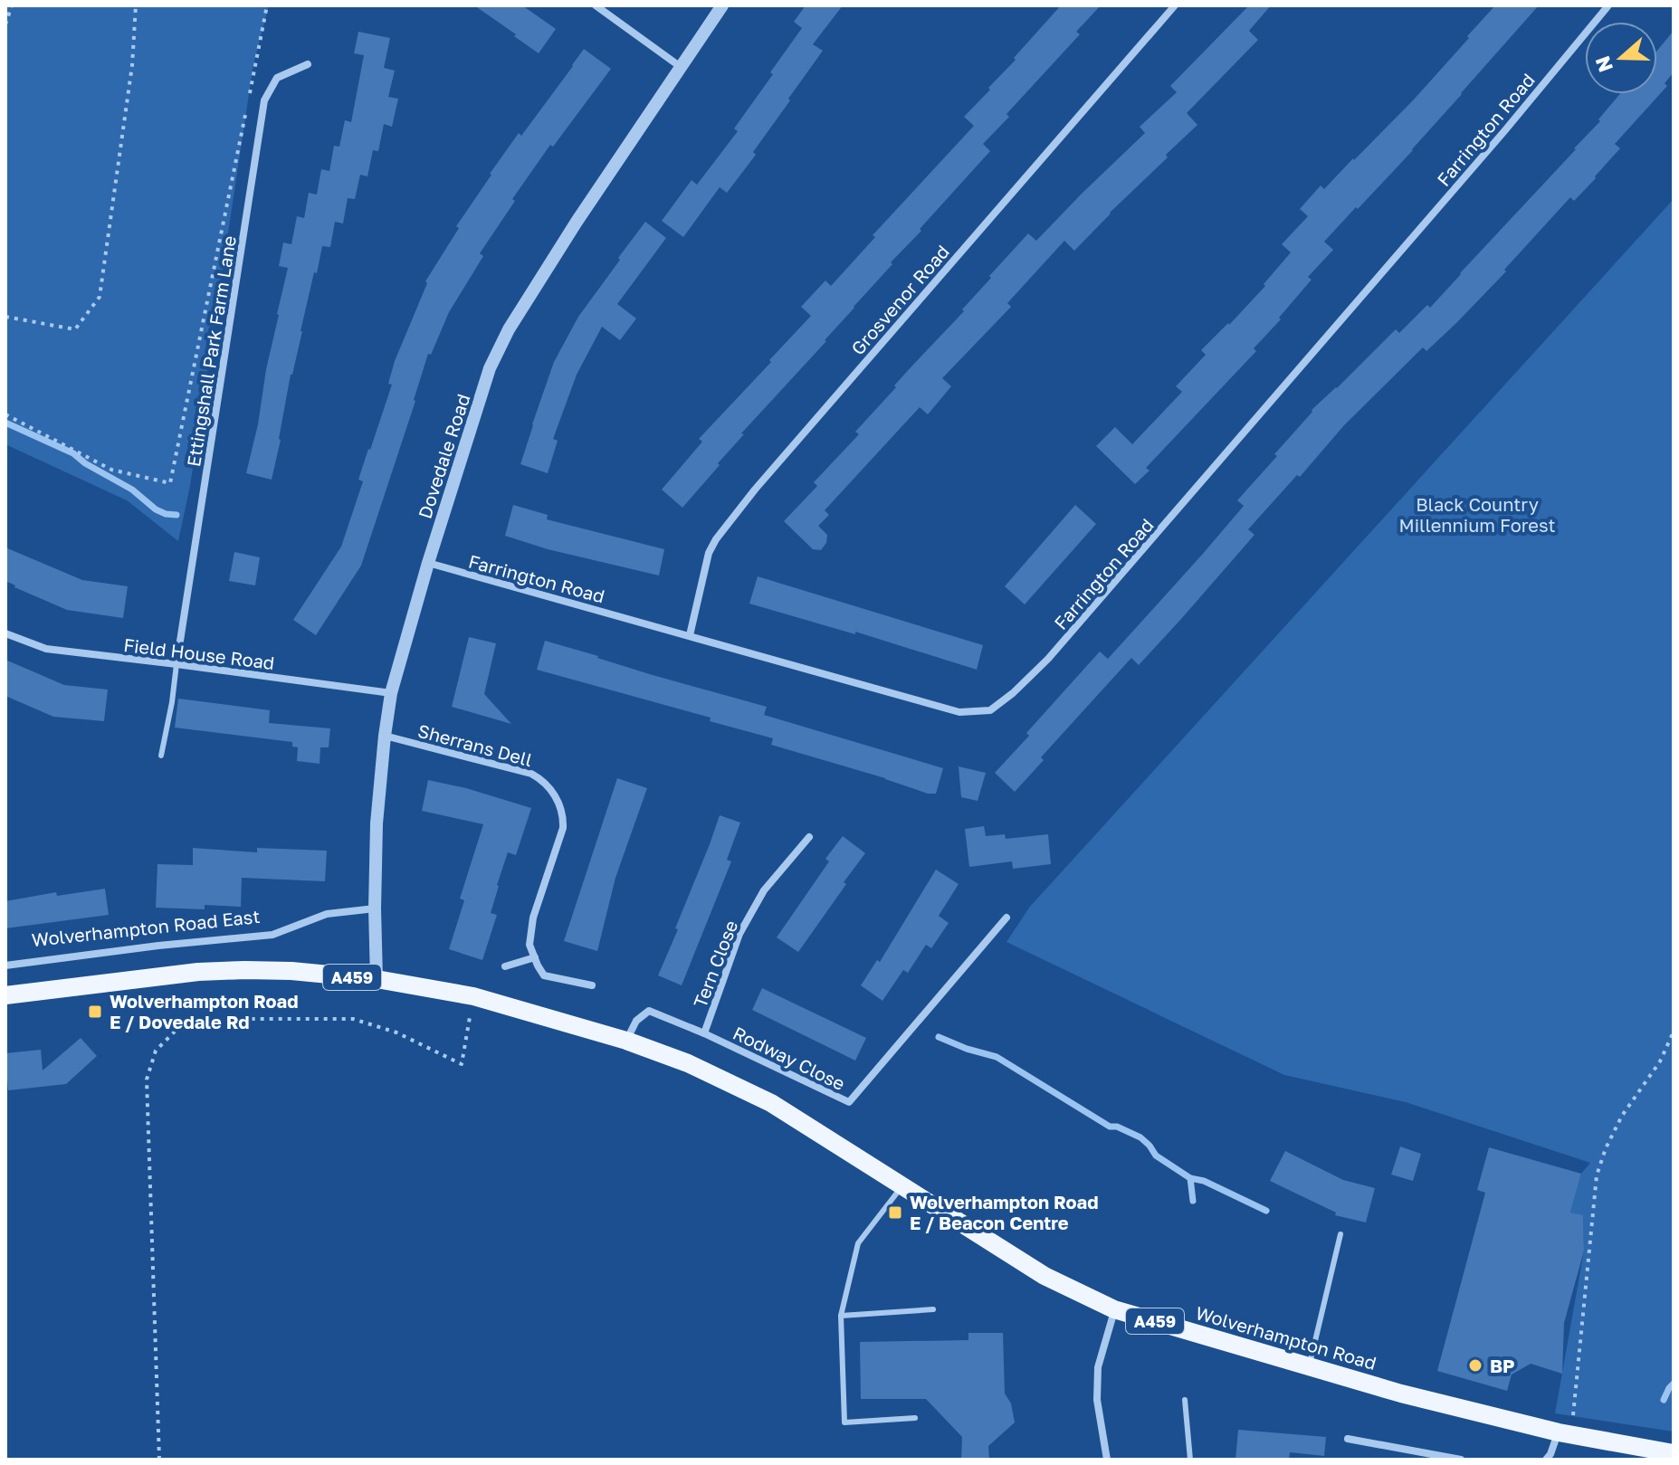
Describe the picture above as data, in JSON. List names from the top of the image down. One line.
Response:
{"streets":{"main road":["A459","Wolverhampton Road"],"street":["Farrington Road","Grosvenor Road","Ettingshall Park Farm Lane","Dovedale Road","Field House Road","Sherrans Dell","Wolverhampton Road East","Tern Close","Rodway Close"]},"crossings":[["Farrington Road","Grosvenor Road"],["Farrington Road","Dovedale Road"],["Ettingshall Park Farm Lane","Field House Road"],["Dovedale Road","Field House Road"],["Dovedale Road","Sherrans Dell"],["Dovedale Road","Wolverhampton Road East"],["Dovedale Road","A459"],["Tern Close","Rodway Close"],["A459","Rodway Close"],["A459","Wolverhampton Road"],["Rodway Close","Wolverhampton Road"]],"parks":["Black Country Millennium Forest"],"places":{"transit":["Wolverhampton Road E / Dovedale Rd","Wolverhampton Road E / Beacon Centre"],"other":["BP"]},"north":"left"}
